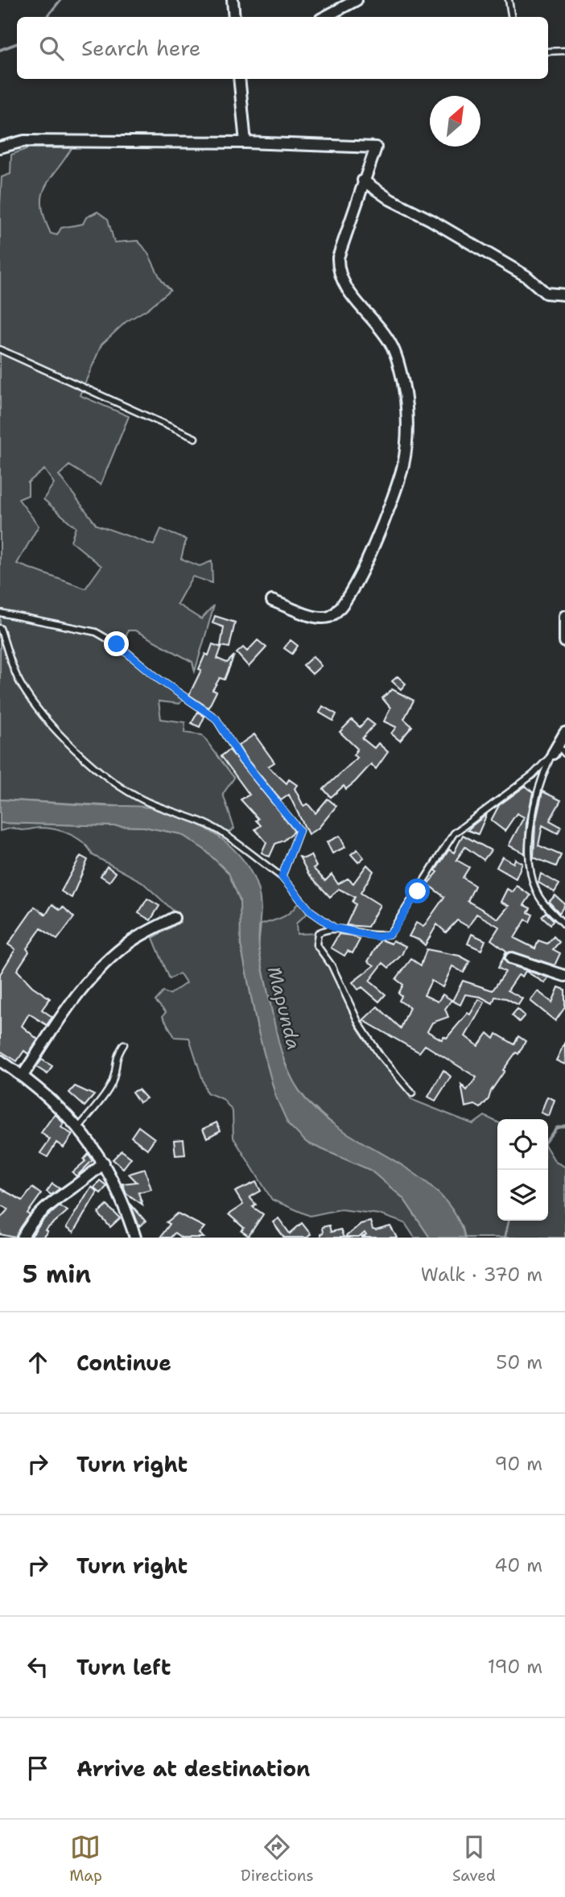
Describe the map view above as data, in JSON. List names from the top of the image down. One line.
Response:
{"water":["Mapunda"],"north":"top right","page":{"search":"Search here","heading":["5 min","Walk · 370 m"],"list":[["Continue","50 m"],["Turn right","90 m"],["Turn right","40 m"],["Turn left","190 m"],"Arrive at destination"],"nav":["Map","Directions","Saved"]}}
